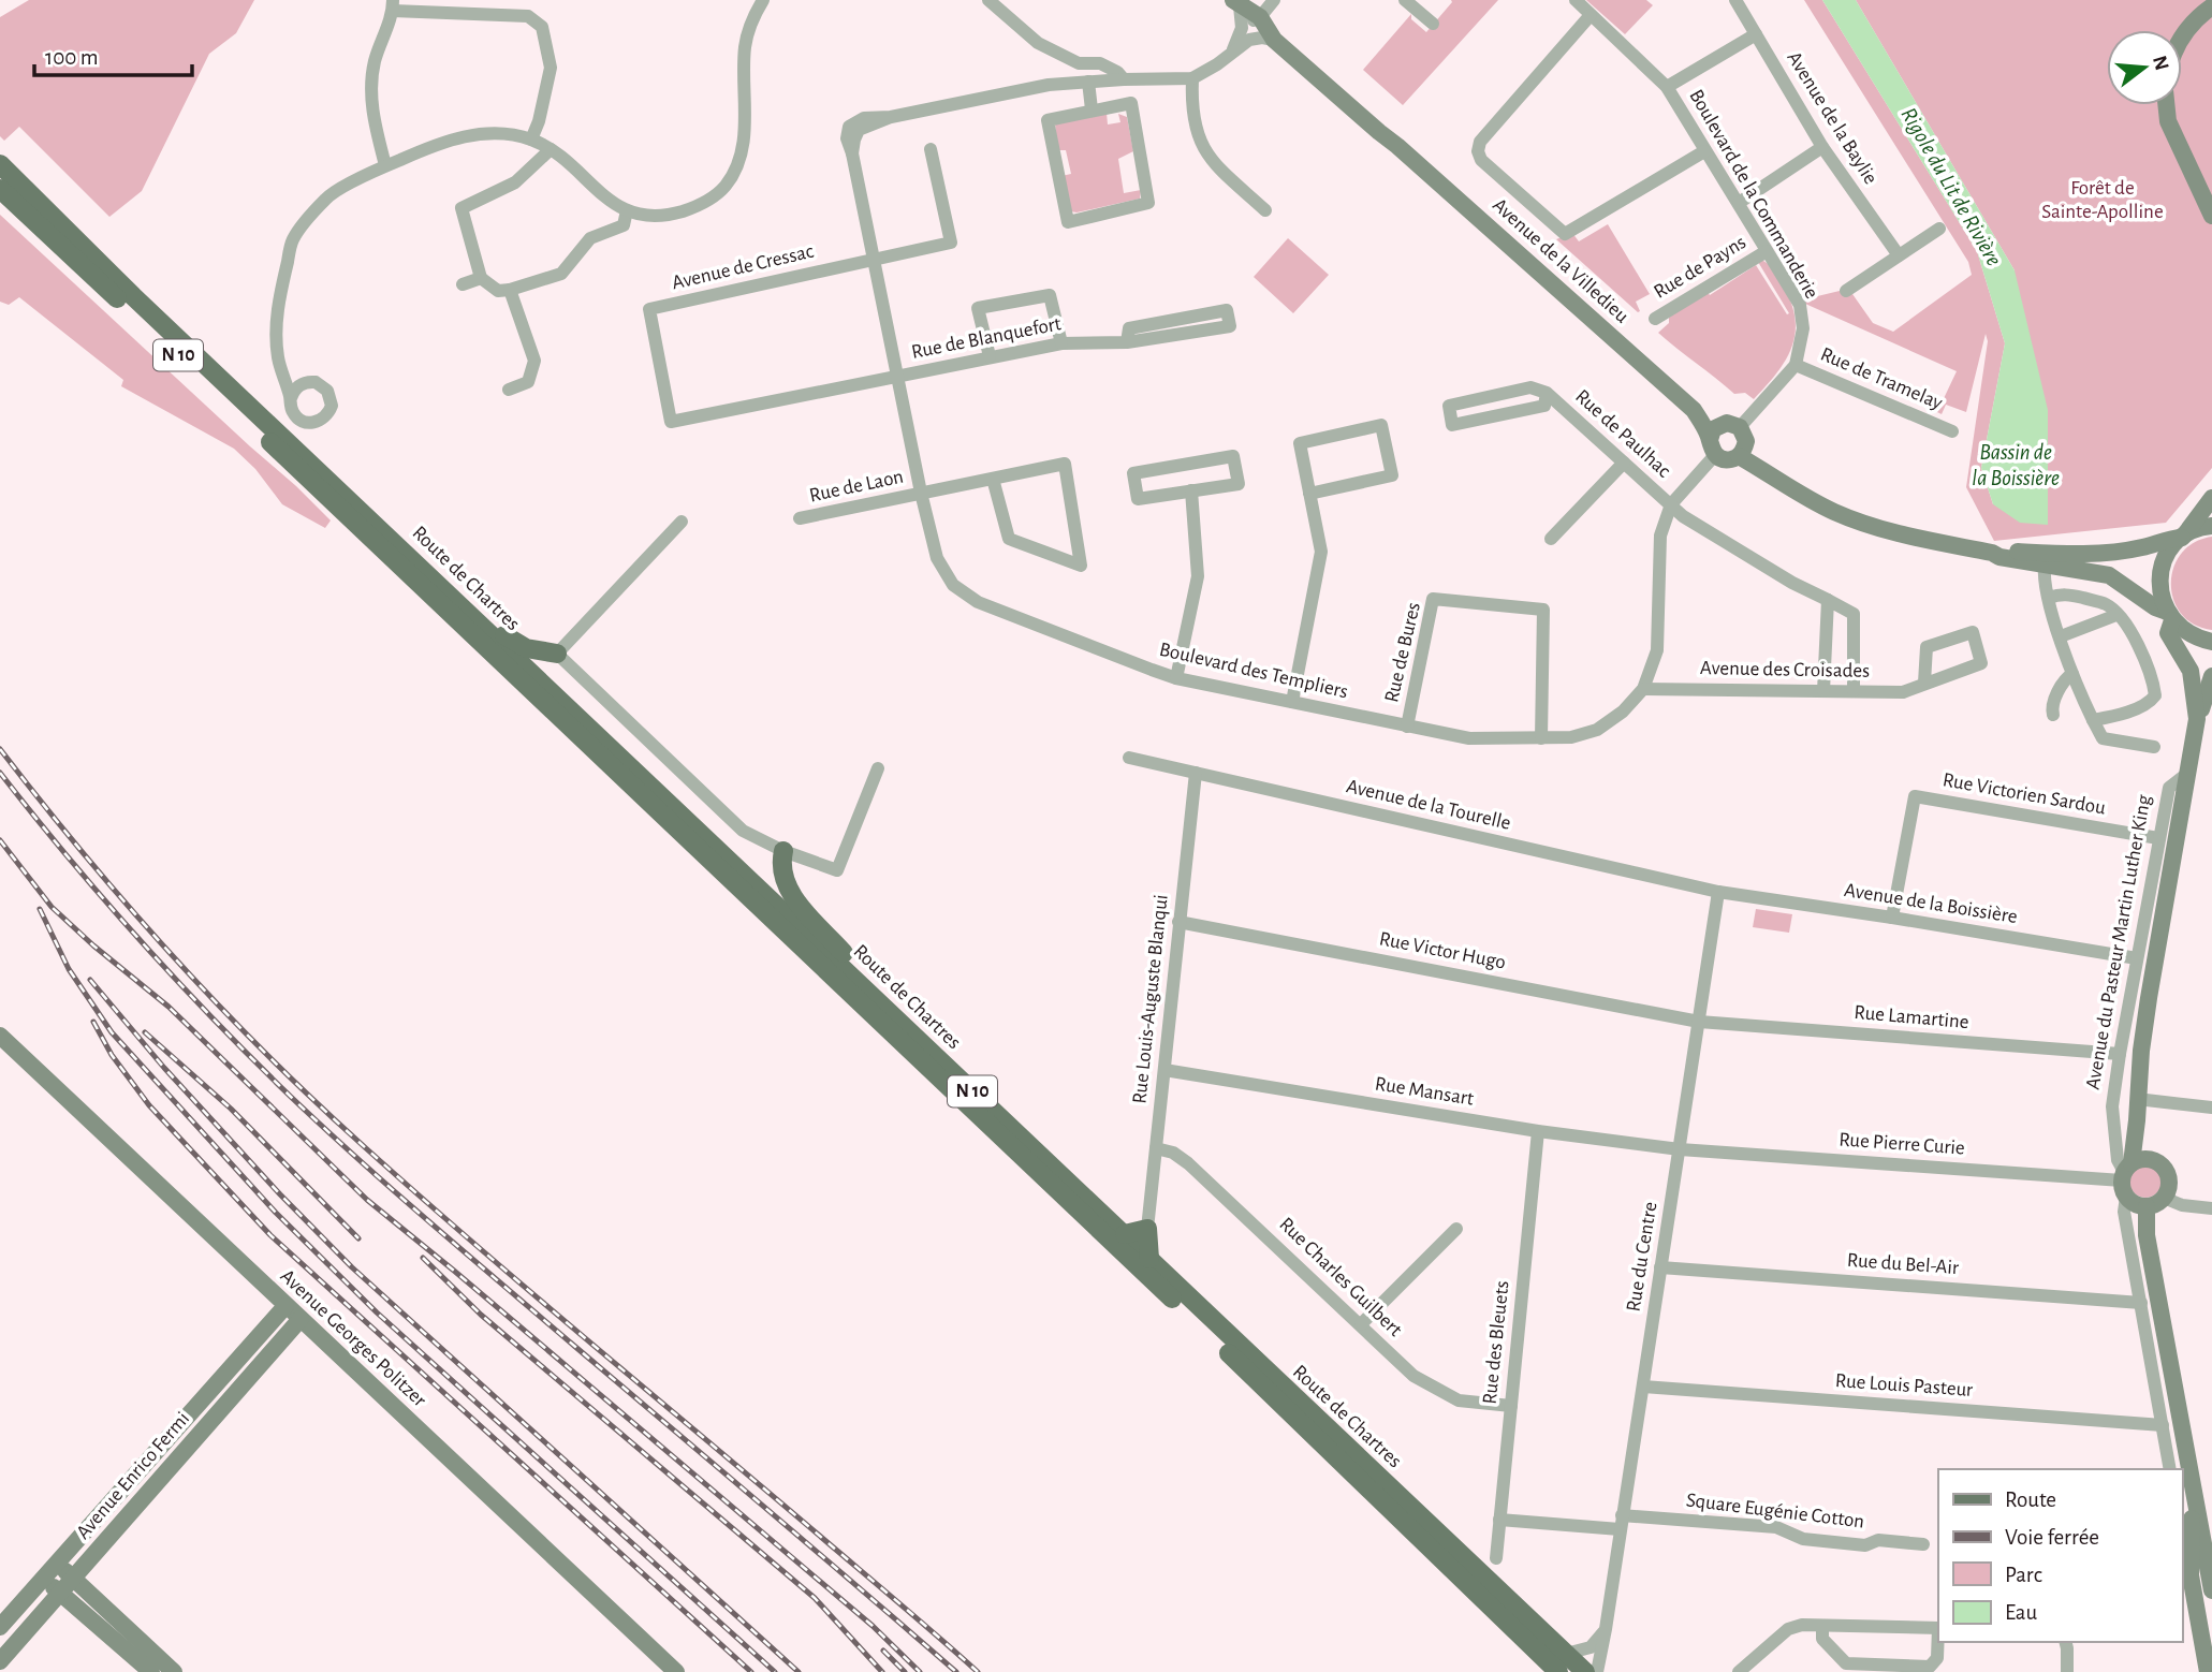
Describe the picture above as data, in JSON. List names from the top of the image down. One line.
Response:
{"streets":{"main road":["N 10","Route de Chartres"],"street":["Avenue de la Baylie","Boulevard de la Commanderie","Avenue de la Villedieu","Avenue de Cressac","Rue de Payns","Rue de Blanquefort","Rue de Tramelay","Rue de Paulhac","Rue de Laon","Rue de Bures","Avenue des Croisades","Boulevard des Templiers","Rue Victorien Sardou","Avenue de la Tourelle","Avenue de la Boissière","Avenue du Pasteur Martin Luther King","Rue Victor Hugo","Rue Louis-Auguste Blanqui","Rue Lamartine","Rue Mansart","Rue Pierre Curie","Rue du Centre","Rue du Bel-Air","Rue Charles Guilbert","Avenue Georges Politzer","Rue des Bleuets","Rue Louis Pasteur","Avenue Enrico Fermi","Square Eugénie Cotton"]},"crossings":[["Boulevard de la Commanderie","Rue de Payns"],["Boulevard de la Commanderie","Rue de Tramelay"],["Avenue de la Villedieu","Boulevard des Templiers"],["Avenue de Cressac","Rue de Blanquefort"],["Avenue de Cressac","Boulevard des Templiers"],["Rue de Blanquefort","Boulevard des Templiers"],["N 10","Route de Chartres"],["Rue de Paulhac","Avenue des Croisades"],["Rue de Paulhac","Boulevard des Templiers"],["Rue de Laon","Boulevard des Templiers"],["Rue de Bures","Boulevard des Templiers"],["Avenue des Croisades","Boulevard des Templiers"],["Rue Victorien Sardou","Avenue de la Boissière"],["Rue Victorien Sardou","Avenue du Pasteur Martin Luther King"],["Avenue de la Tourelle","Avenue de la Boissière"],["Avenue de la Tourelle","Rue Louis-Auguste Blanqui"],["Avenue de la Tourelle","Rue du Centre"],["Avenue de la Boissière","Avenue du Pasteur Martin Luther King"],["Avenue de la Boissière","Rue du Centre"],["Avenue du Pasteur Martin Luther King","Rue Lamartine"],["Avenue du Pasteur Martin Luther King","Rue Pierre Curie"],["Avenue du Pasteur Martin Luther King","Rue du Bel-Air"],["Avenue du Pasteur Martin Luther King","Rue Louis Pasteur"],["Rue Victor Hugo","Rue Louis-Auguste Blanqui"],["Rue Victor Hugo","Rue Lamartine"],["Rue Victor Hugo","Rue du Centre"],["Rue Louis-Auguste Blanqui","Rue Mansart"],["Rue Louis-Auguste Blanqui","Rue Charles Guilbert"],["Rue Lamartine","Rue du Centre"],["Rue Mansart","Rue Pierre Curie"],["Rue Mansart","Rue du Centre"],["Rue Mansart","Rue des Bleuets"],["Rue Pierre Curie","Rue du Centre"],["Rue du Centre","Rue du Bel-Air"],["Rue du Centre","Rue Louis Pasteur"],["Rue du Centre","Square Eugénie Cotton"],["Rue Charles Guilbert","Rue des Bleuets"],["Avenue Georges Politzer","Avenue Enrico Fermi"]],"water":["Rigole du Lit de Rivière","Bassin de la Boissière"],"parks":["Forêt de Sainte-Apolline"],"legend":["Route","Voie ferrée","Parc","Eau"],"scale_bar":"100 m","north":"right"}
